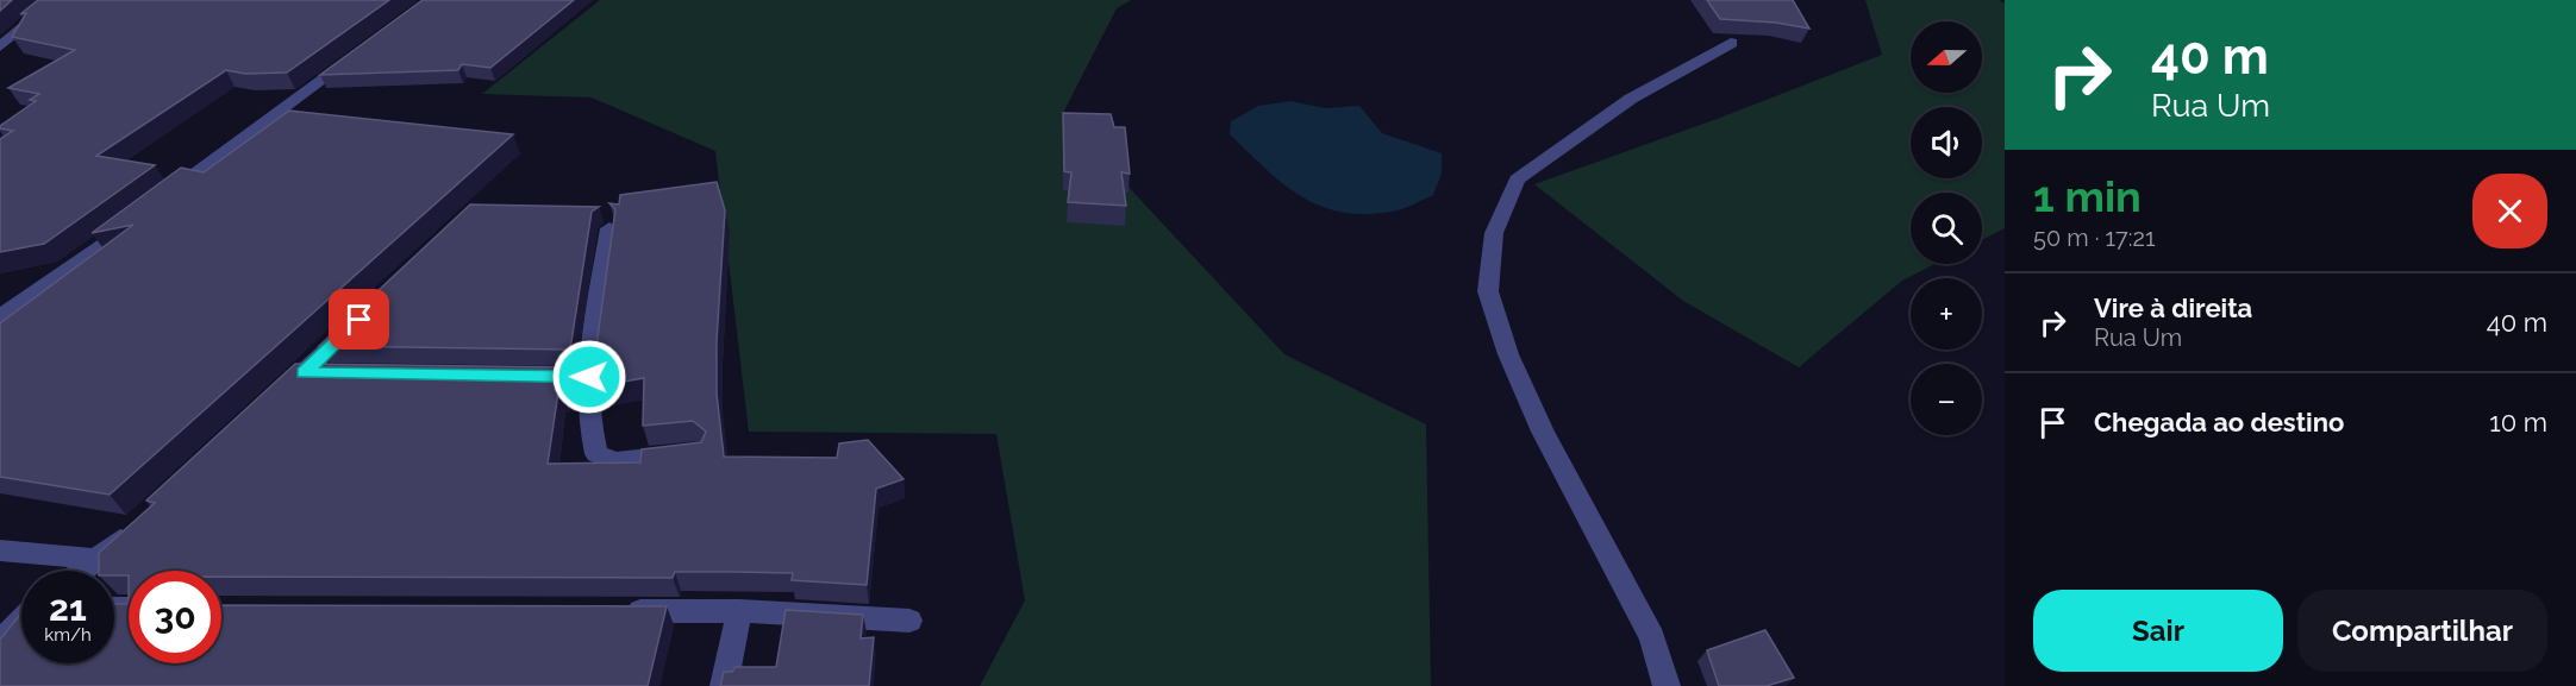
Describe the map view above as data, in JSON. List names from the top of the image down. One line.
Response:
{"north":"left","page":{"turn":["40 m","Rua Um"],"map_buttons":["+","−"],"heading":["1 min","50 m · 17:21"],"list":[{"name":"Vire à direita","note":"Rua Um","value":"40 m"},{"name":"Chegada ao destino","value":"10 m"}],"speed":"21 km/h","limit":"30","buttons":["Sair","Compartilhar"]}}
